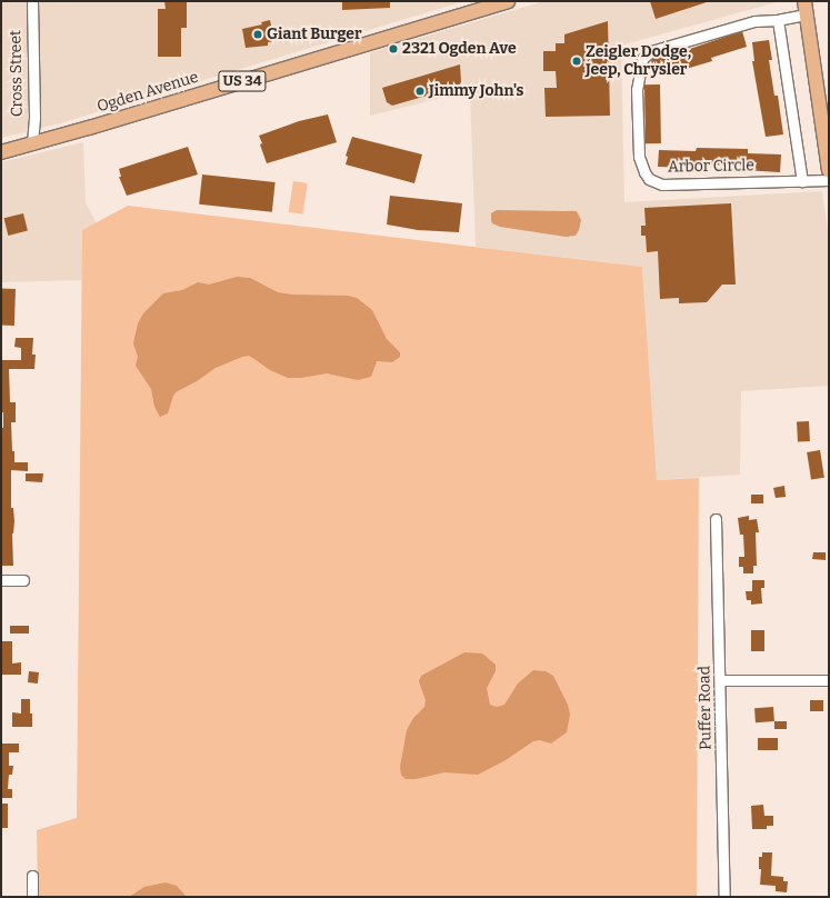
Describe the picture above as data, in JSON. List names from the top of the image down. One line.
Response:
{"streets":{"main road":["US 34","Ogden Avenue"],"street":["Cross Street","Arbor Circle","Puffer Road"]},"crossings":[["Cross Street","Ogden Avenue"]],"places":["Giant Burger","2321 Ogden Ave","Zeigler Dodge, Jeep, Chrysler","Jimmy John's"]}
